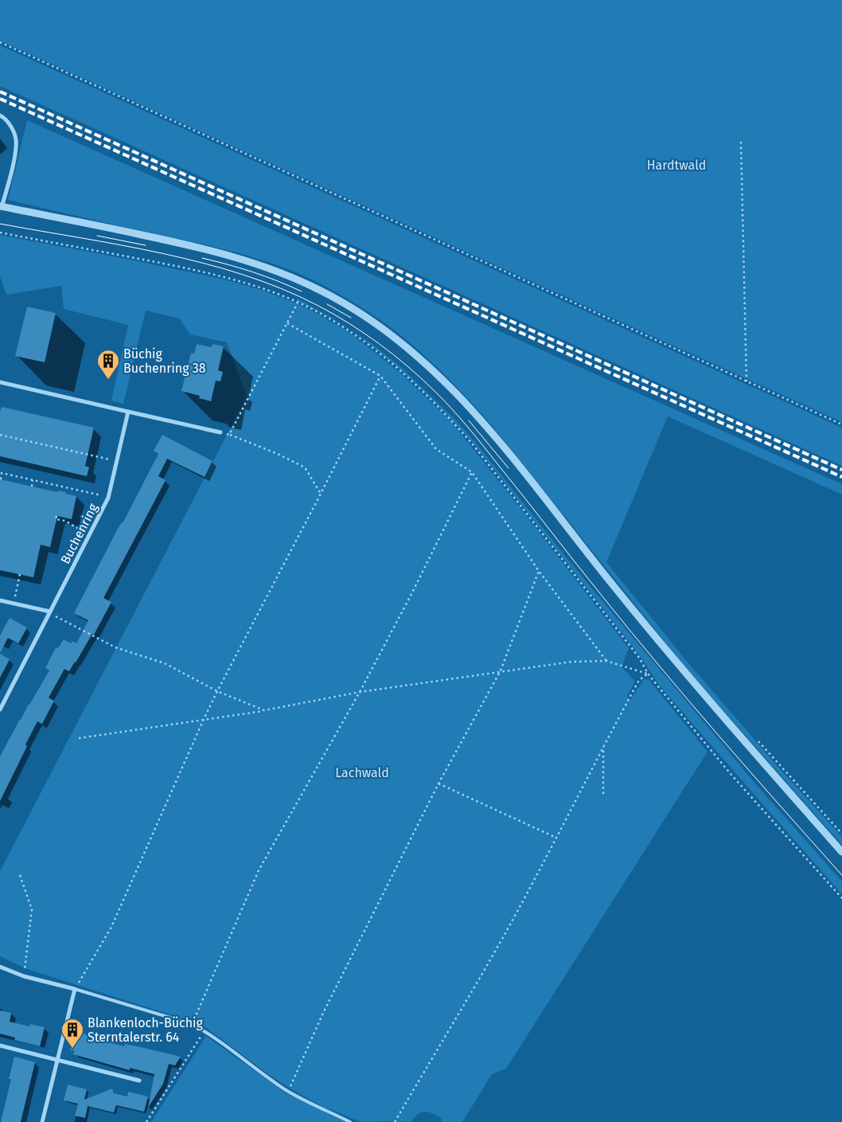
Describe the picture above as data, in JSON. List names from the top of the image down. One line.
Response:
{"streets":{"street":["Buchenring"]},"parks":["Hardtwald","Lachwald"],"places":{"building":["Büchig Buchenring 38","Blankenloch-Büchig Sterntalerstr. 64"]}}
